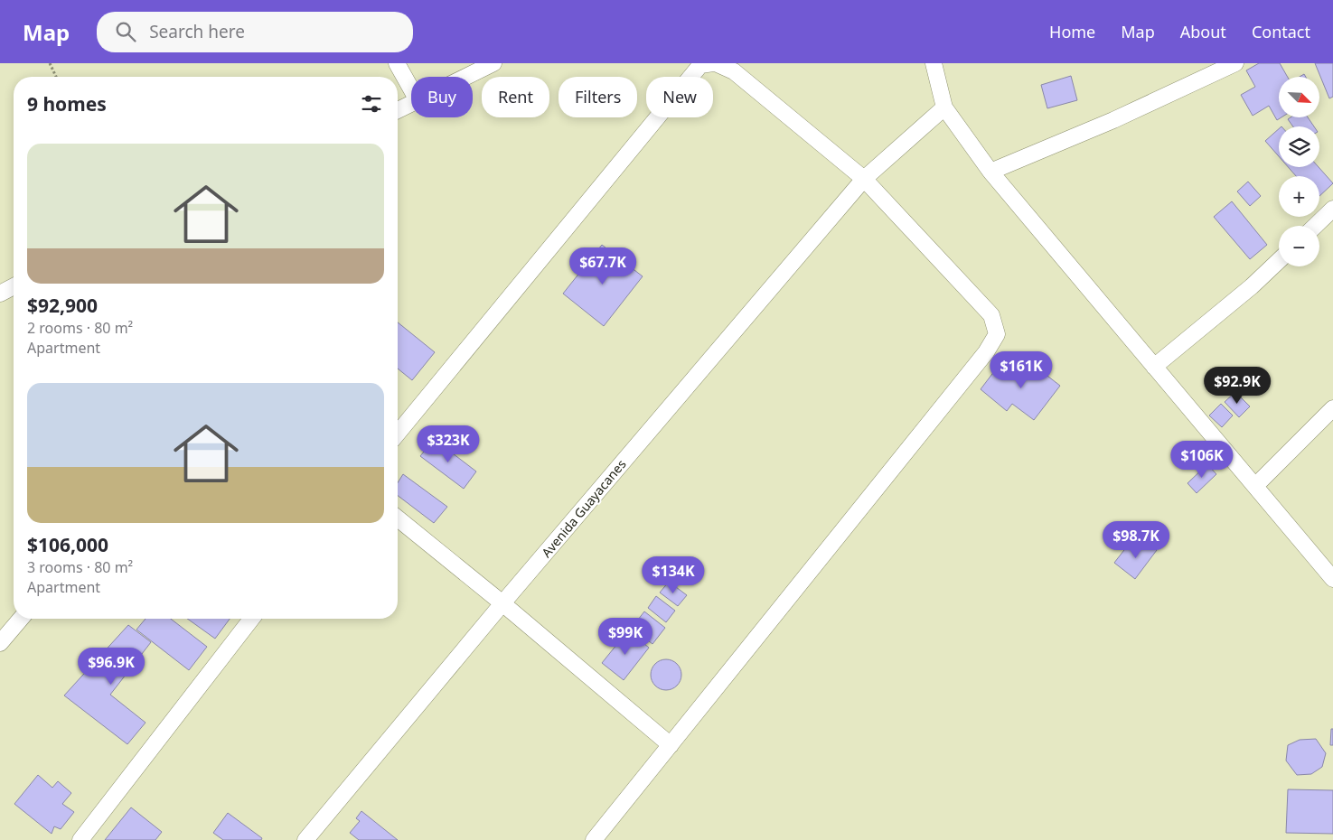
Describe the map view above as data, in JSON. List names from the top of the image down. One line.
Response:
{"streets":{"street":["Avenida Guayacanes"]},"north":"bottom right","page":{"header":"Map","search":"Search here","nav":["Home","Map","About","Contact"],"map_buttons":["+","−"],"chip":["Buy","Rent","Filters","New"],"heading":"9 homes","list":[{"name":"$92,900","note":"2 rooms · 80 m² · Apartment"},{"name":"$106,000","note":"3 rooms · 80 m² · Apartment"}],"price":["$67.7K","$161K","$92.9K","$323K","$106K","$98.7K","$134K","$99K","$96.9K"]}}
